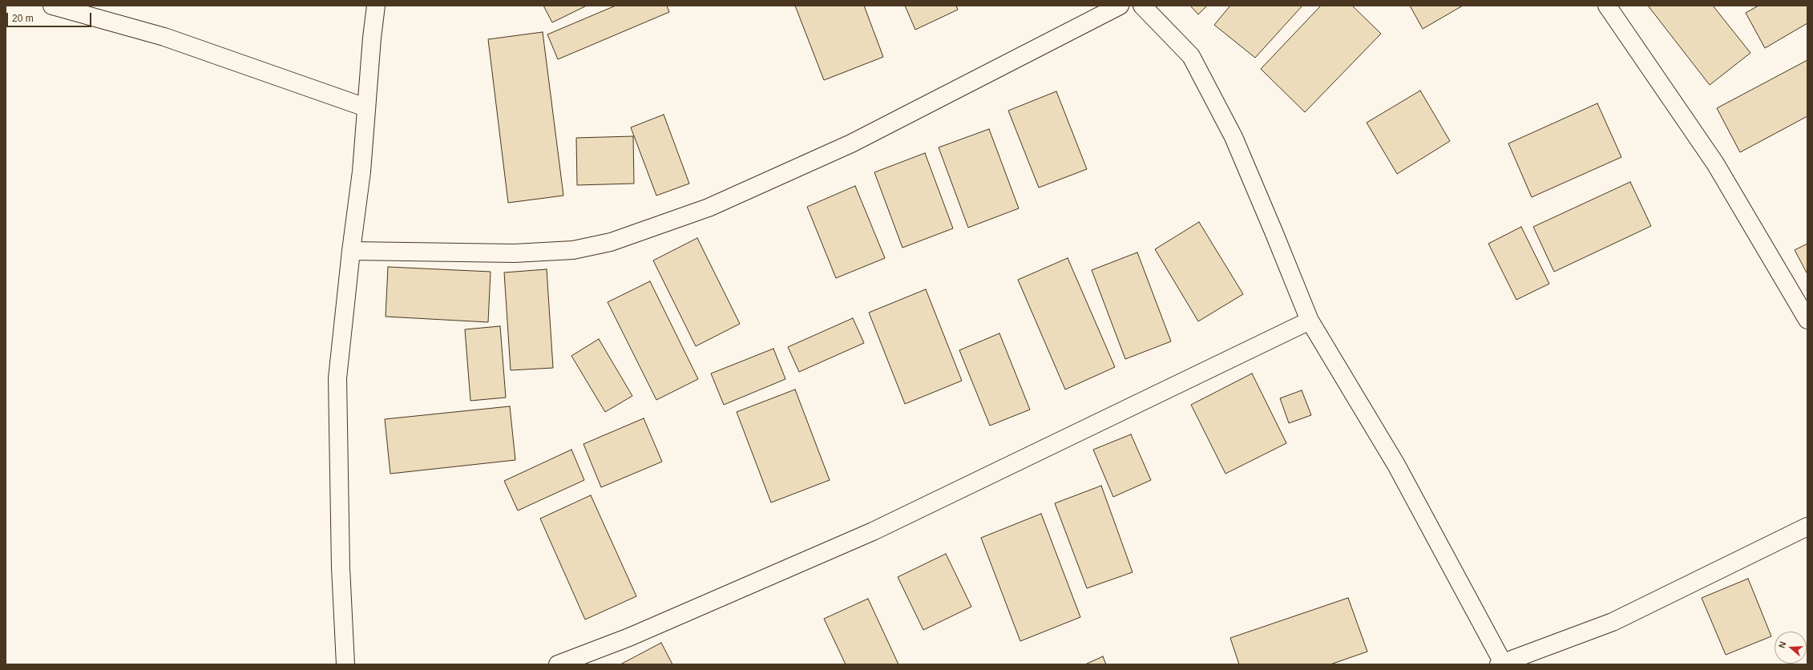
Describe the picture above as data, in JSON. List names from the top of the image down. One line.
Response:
{"scale_bar":"20 m","north":"left"}
